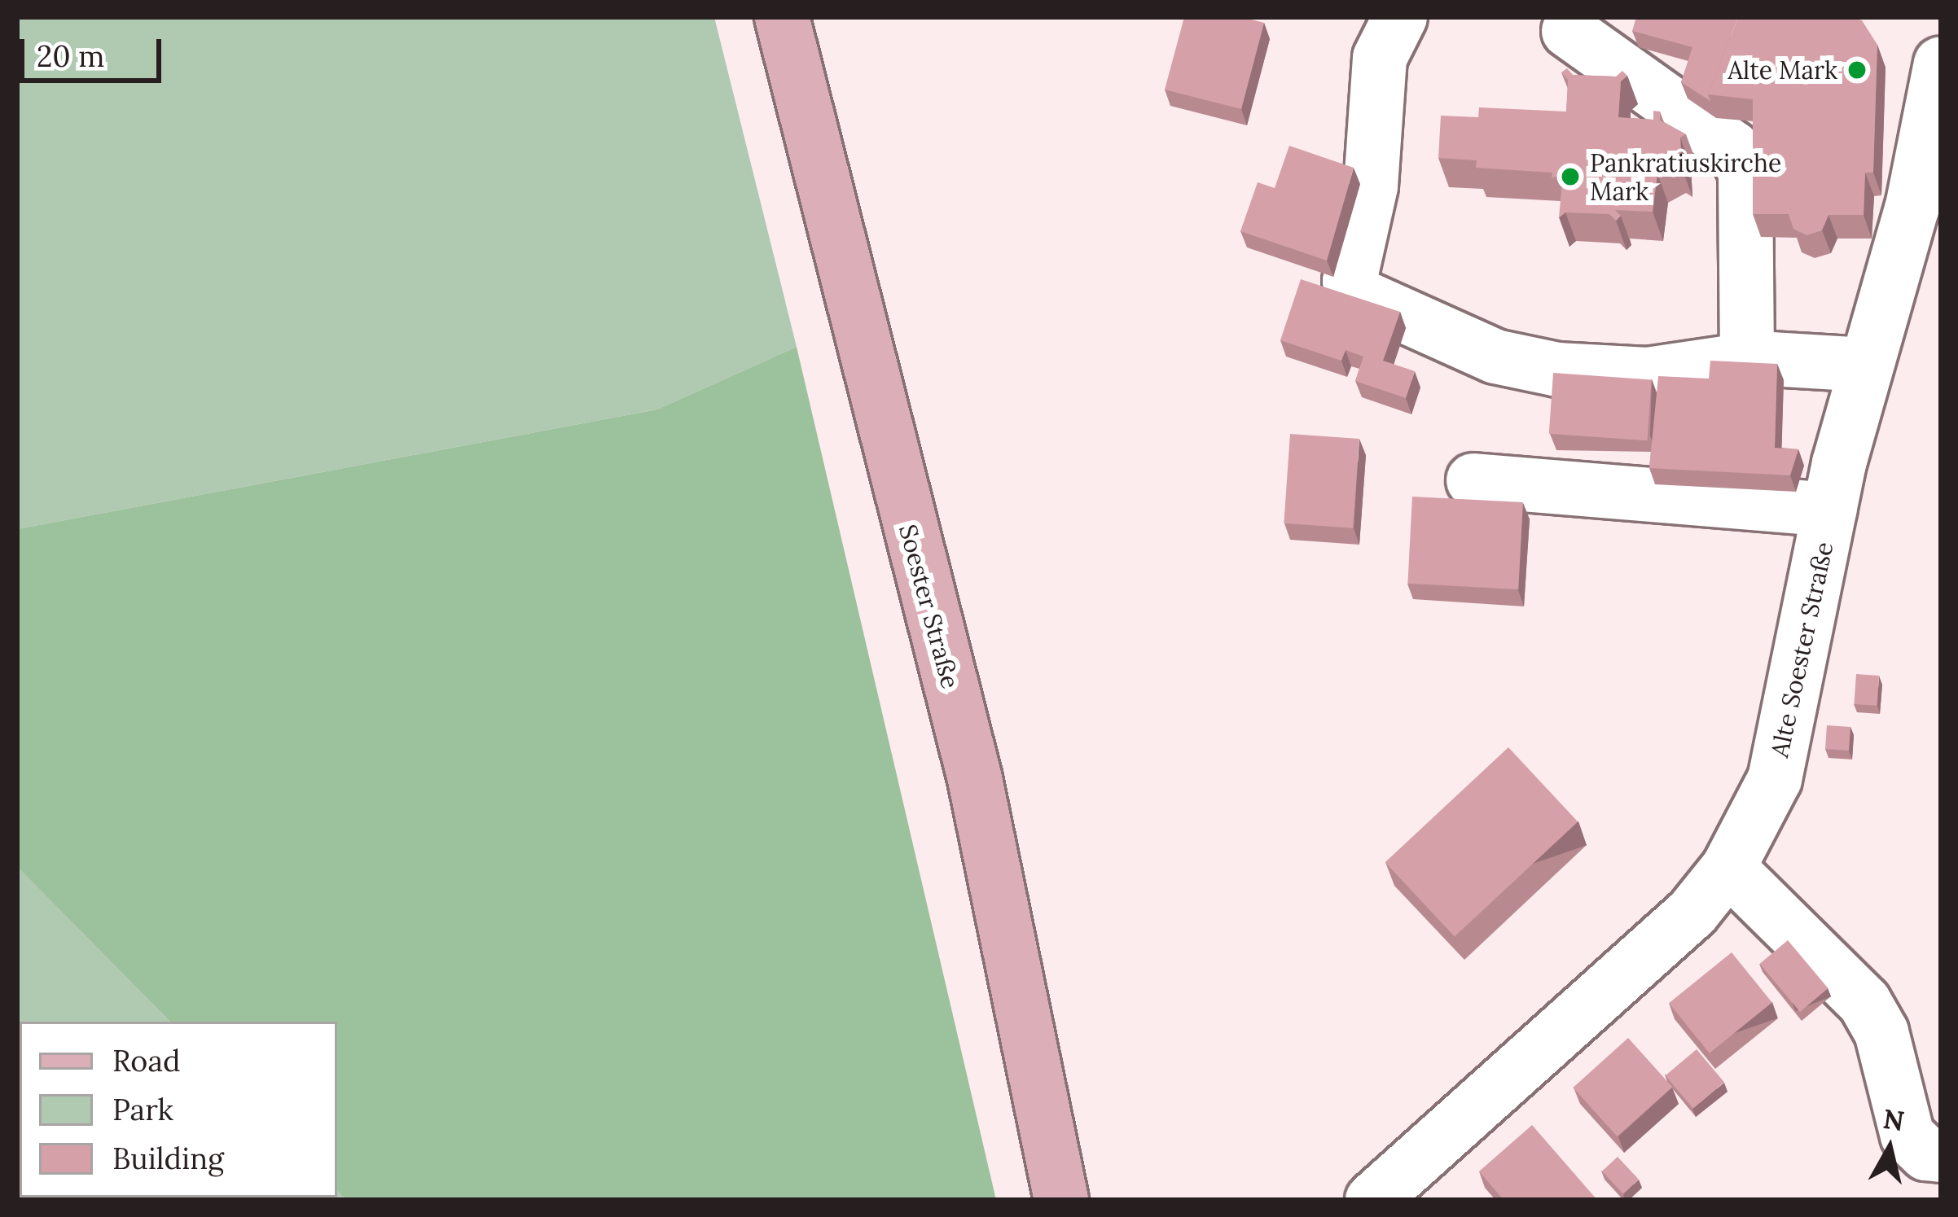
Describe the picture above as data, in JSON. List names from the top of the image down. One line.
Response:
{"streets":{"main road":["Soester Straße"],"street":["Alte Soester Straße"]},"places":["Alte Mark","Pankratiuskirche Mark"],"legend":["Road","Park","Building"],"scale_bar":"20 m","north":"top"}
